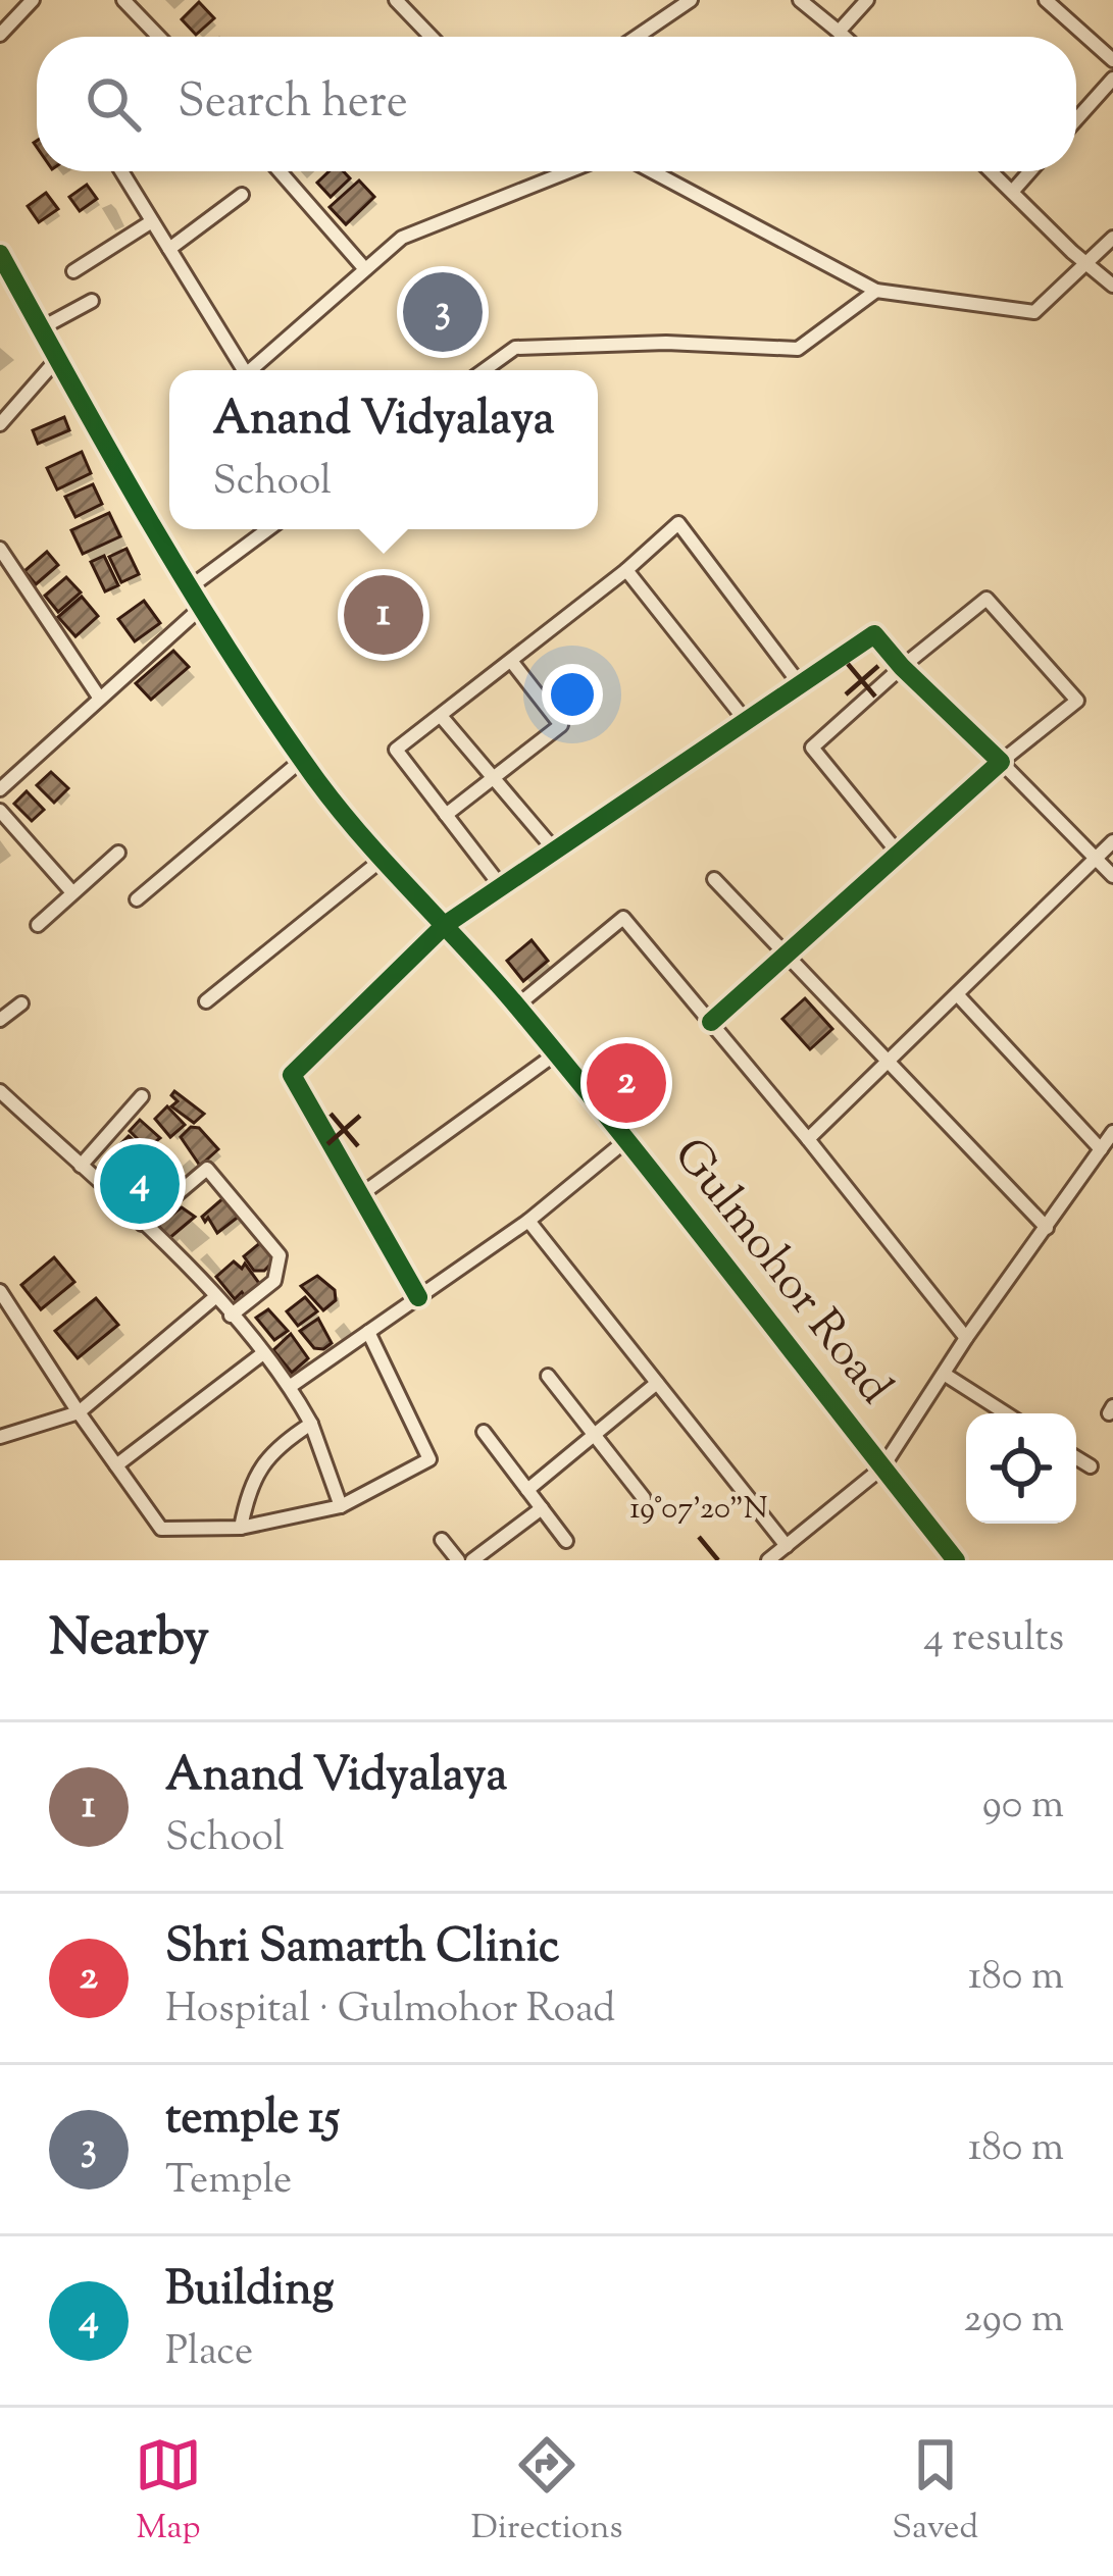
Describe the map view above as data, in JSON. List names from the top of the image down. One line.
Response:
{"streets":{"street":["Gulmohor Road"]},"page":{"search":"Search here","pins":["3","1","2","4"],"popup":["Anand Vidyalaya","School"],"heading":["Nearby","4 results"],"list":[{"mark":"1","name":"Anand Vidyalaya","note":"School","value":"90 m"},{"mark":"2","name":"Shri Samarth Clinic","note":"Hospital · Gulmohor Road","value":"180 m"},{"mark":"3","name":"temple 15","note":"Temple","value":"180 m"},{"mark":"4","name":"Building","note":"Place","value":"290 m"}],"nav":["Map","Directions","Saved"]},"coordinates":["19°07'20\"N"]}
